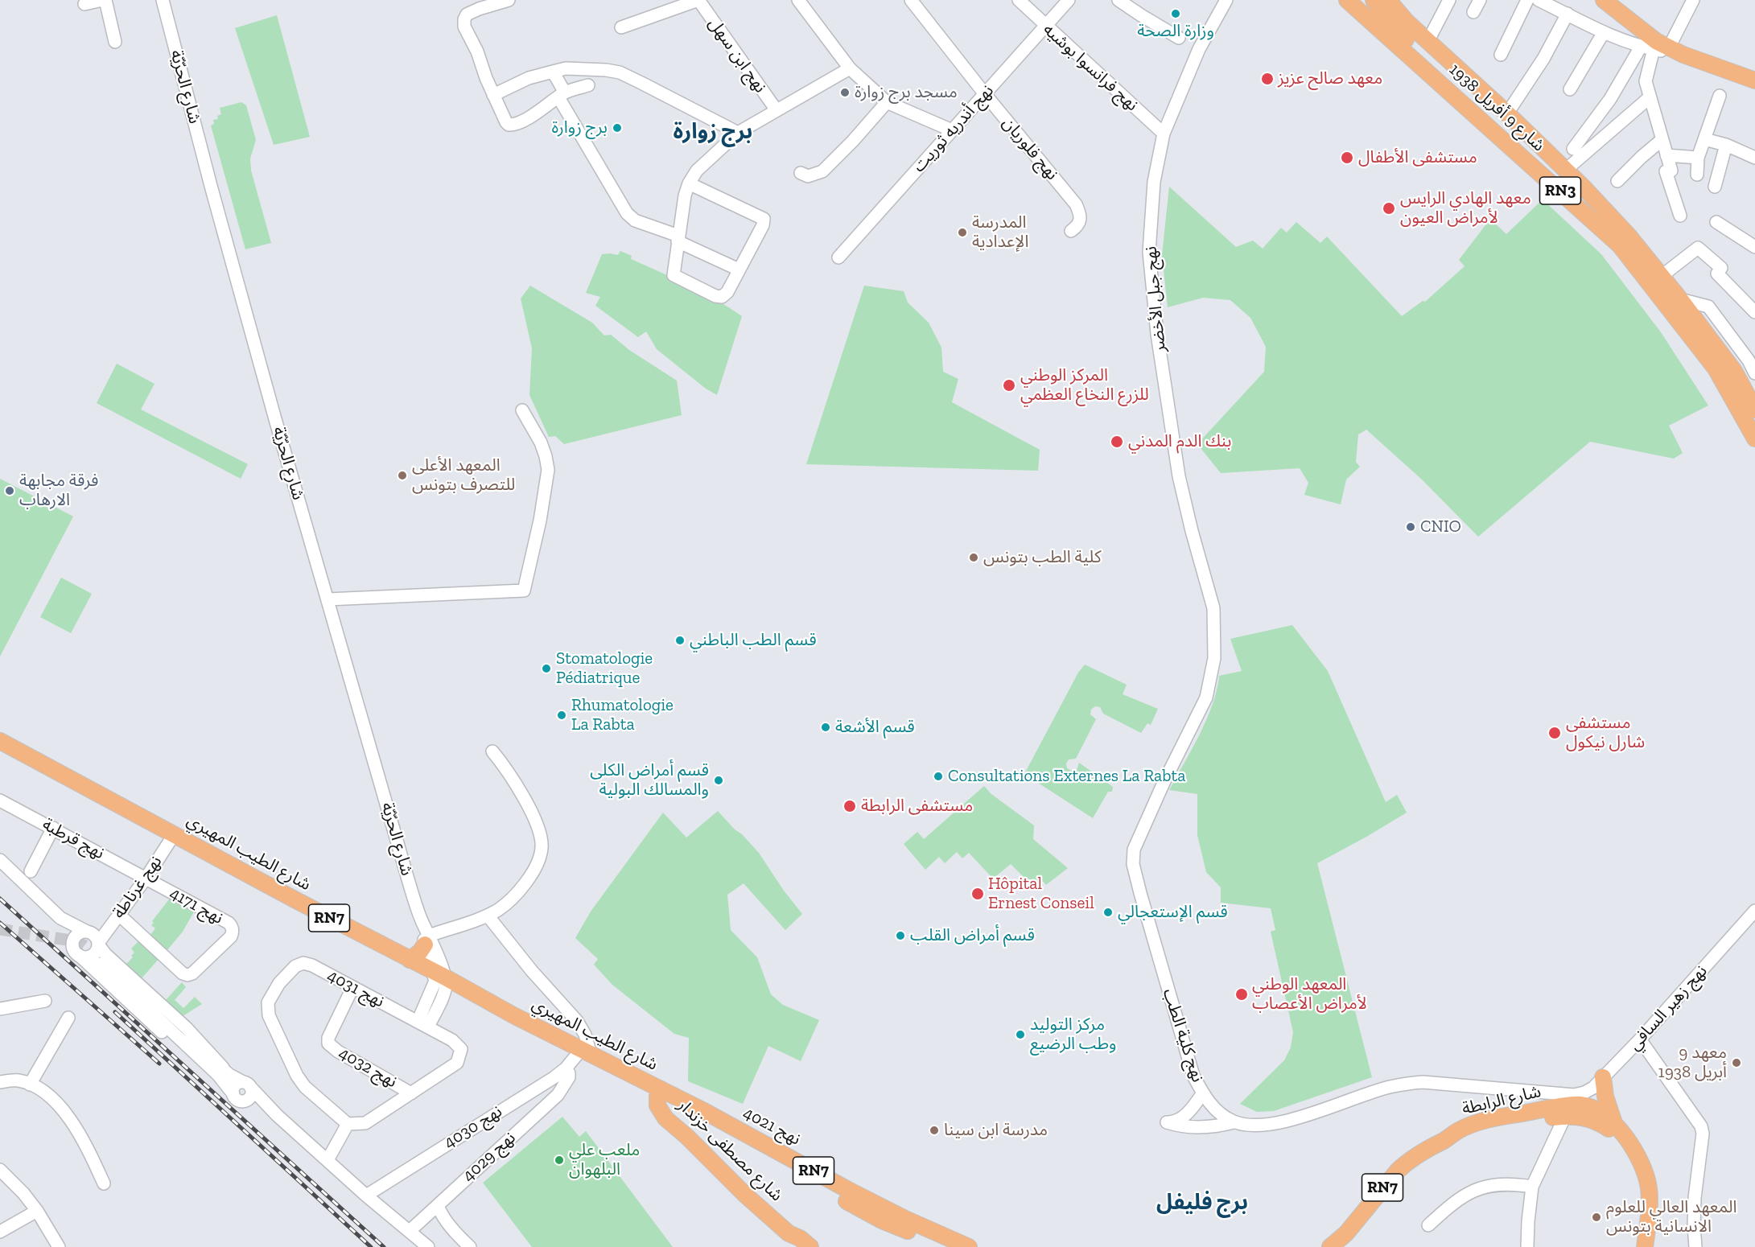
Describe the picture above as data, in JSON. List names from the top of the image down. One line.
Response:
{"streets":{"main road":["شارع 9 أفريل 1938","RN3","شارع الطيب المهيري","RN7","شارع الرابطة","نهج 4021","شارع مصطفى خزندار"],"street":["نهج ابن سهل","نهج فرانسوا بوشيه","شارع الحرّيّة","نهج أندريه ثوريت","نهج فلوريان","نهج جبل الأخضر","نهج قرطبة","نهج غرناطة","نهج 4171","نهج 4031","نهج زهير السافي","نهج كلية الطب","نهج 4032","نهج 4030","نهج 4029"]},"crossings":[["نهج فرانسوا بوشيه","نهج أندريه ثوريت"],["نهج فرانسوا بوشيه","نهج جبل الأخضر"],["شارع الحرّيّة","شارع الطيب المهيري"],["نهج أندريه ثوريت","نهج فلوريان"],["نهج جبل الأخضر","نهج كلية الطب"],["نهج قرطبة","نهج غرناطة"],["نهج قرطبة","نهج 4171"],["شارع الطيب المهيري","نهج غرناطة"],["شارع الطيب المهيري","نهج 4021"],["شارع الطيب المهيري","نهج 4030"],["شارع الطيب المهيري","شارع مصطفى خزندار"],["نهج غرناطة","نهج 4171"],["RN7","نهج زهير السافي"],["RN7","نهج كلية الطب"],["RN7","شارع الرابطة"],["نهج 4031","نهج 4032"],["نهج زهير السافي","نهج كلية الطب"],["نهج زهير السافي","شارع الرابطة"],["نهج كلية الطب","شارع الرابطة"],["نهج 4021","شارع مصطفى خزندار"],["نهج 4030","نهج 4029"]],"districts":["برج زوارة","برج فليفل"],"places":["وزارة الصحة","معهد صالح عزيز","مسجد برج زوارة","برج زوارة","مستشفى الأطفال","معهد الهادي الرايس لأمراض العيون","المدرسة الإعدادية","المركز الوطني للزرع النخاع العظمي","بنك الدم المدني","المعهد الأعلى للتصرف بتونس","فرقة مجابهة الارهاب","CNIO","كلية الطب بتونس","قسم الطب الباطني","Stomatologie Pédiatrique","Rhumatologie La Rabta","قسم الأشعة","مستشفى شارل نيكول","Consultations Externes La Rabta","قسم أمراض الكلى والمسالك البولية","مستشفى الرابطة","Hôpital Ernest Conseil","قسم الإستعجالي","قسم أمراض القلب","المعهد الوطني لأمراض الأعصاب","مركز التوليد وطب الرضيع","معهد 9 أبريل 1938","مدرسة ابن سينا","ملعب علي البلهوان","المعهد العالي للعلوم الانسانية بتونس"]}
